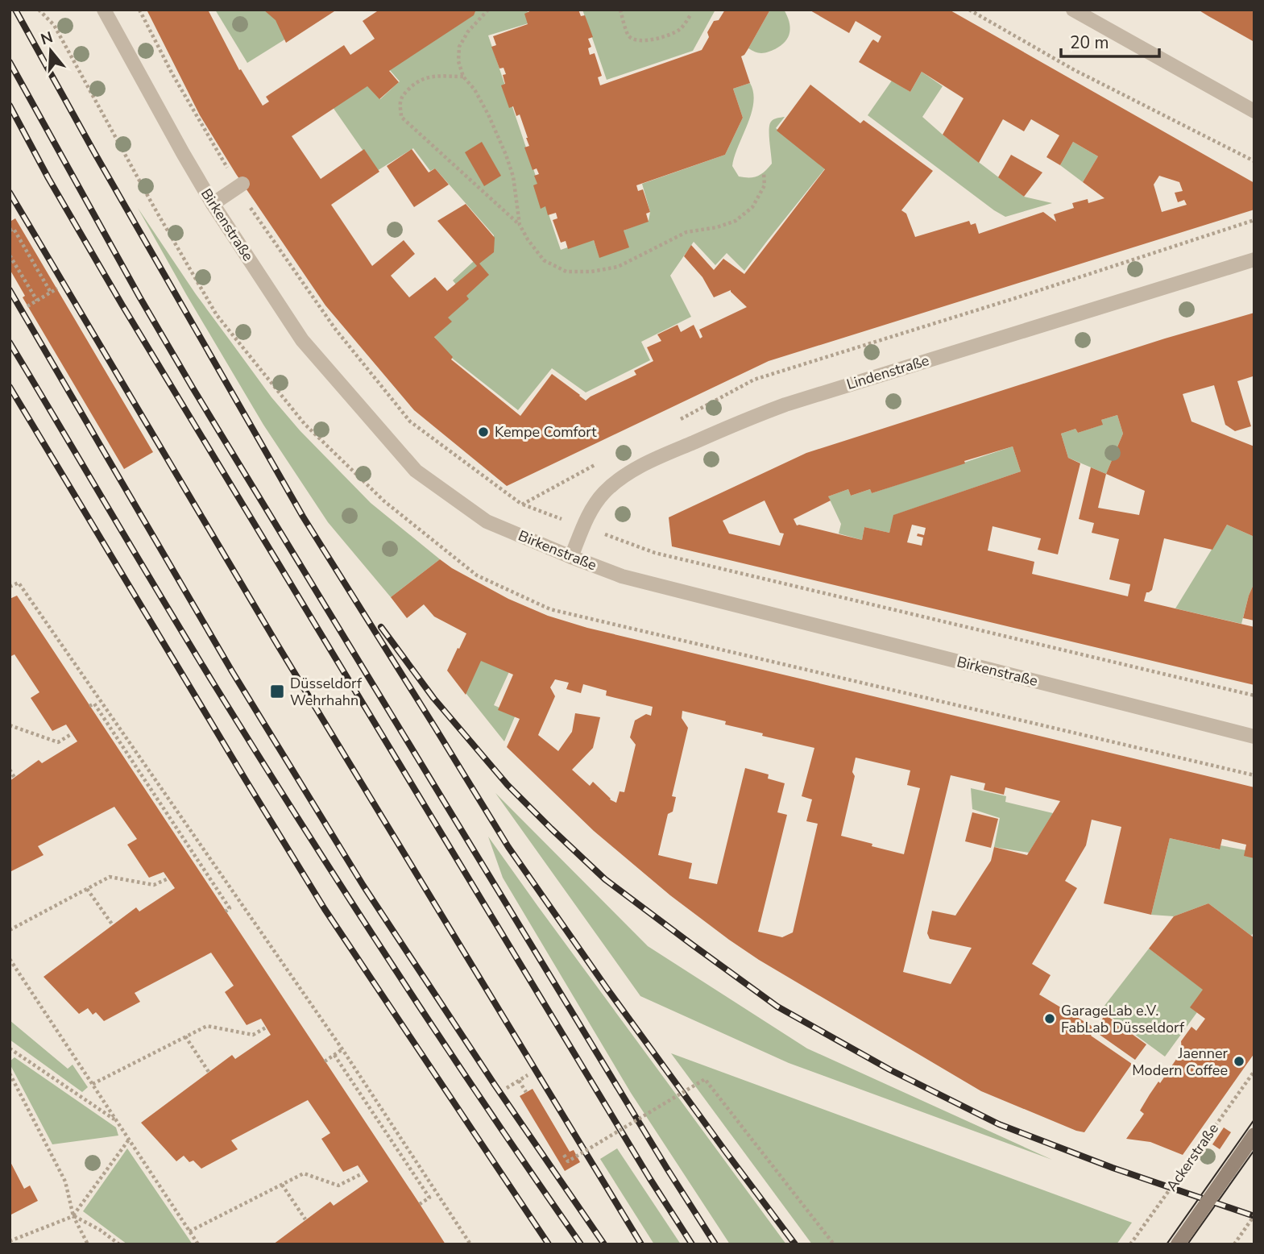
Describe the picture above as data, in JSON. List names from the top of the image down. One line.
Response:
{"streets":{"street":["Birkenstraße","Lindenstraße"],"path":["Ackerstraße"]},"crossings":[["Birkenstraße","Lindenstraße"]],"places":{"other":["Kempe Comfort","GarageLab e.V. FabLab Düsseldorf","Jaenner Modern Coffee"],"transit":["Düsseldorf Wehrhahn"]},"scale_bar":"20 m","north":"top"}
